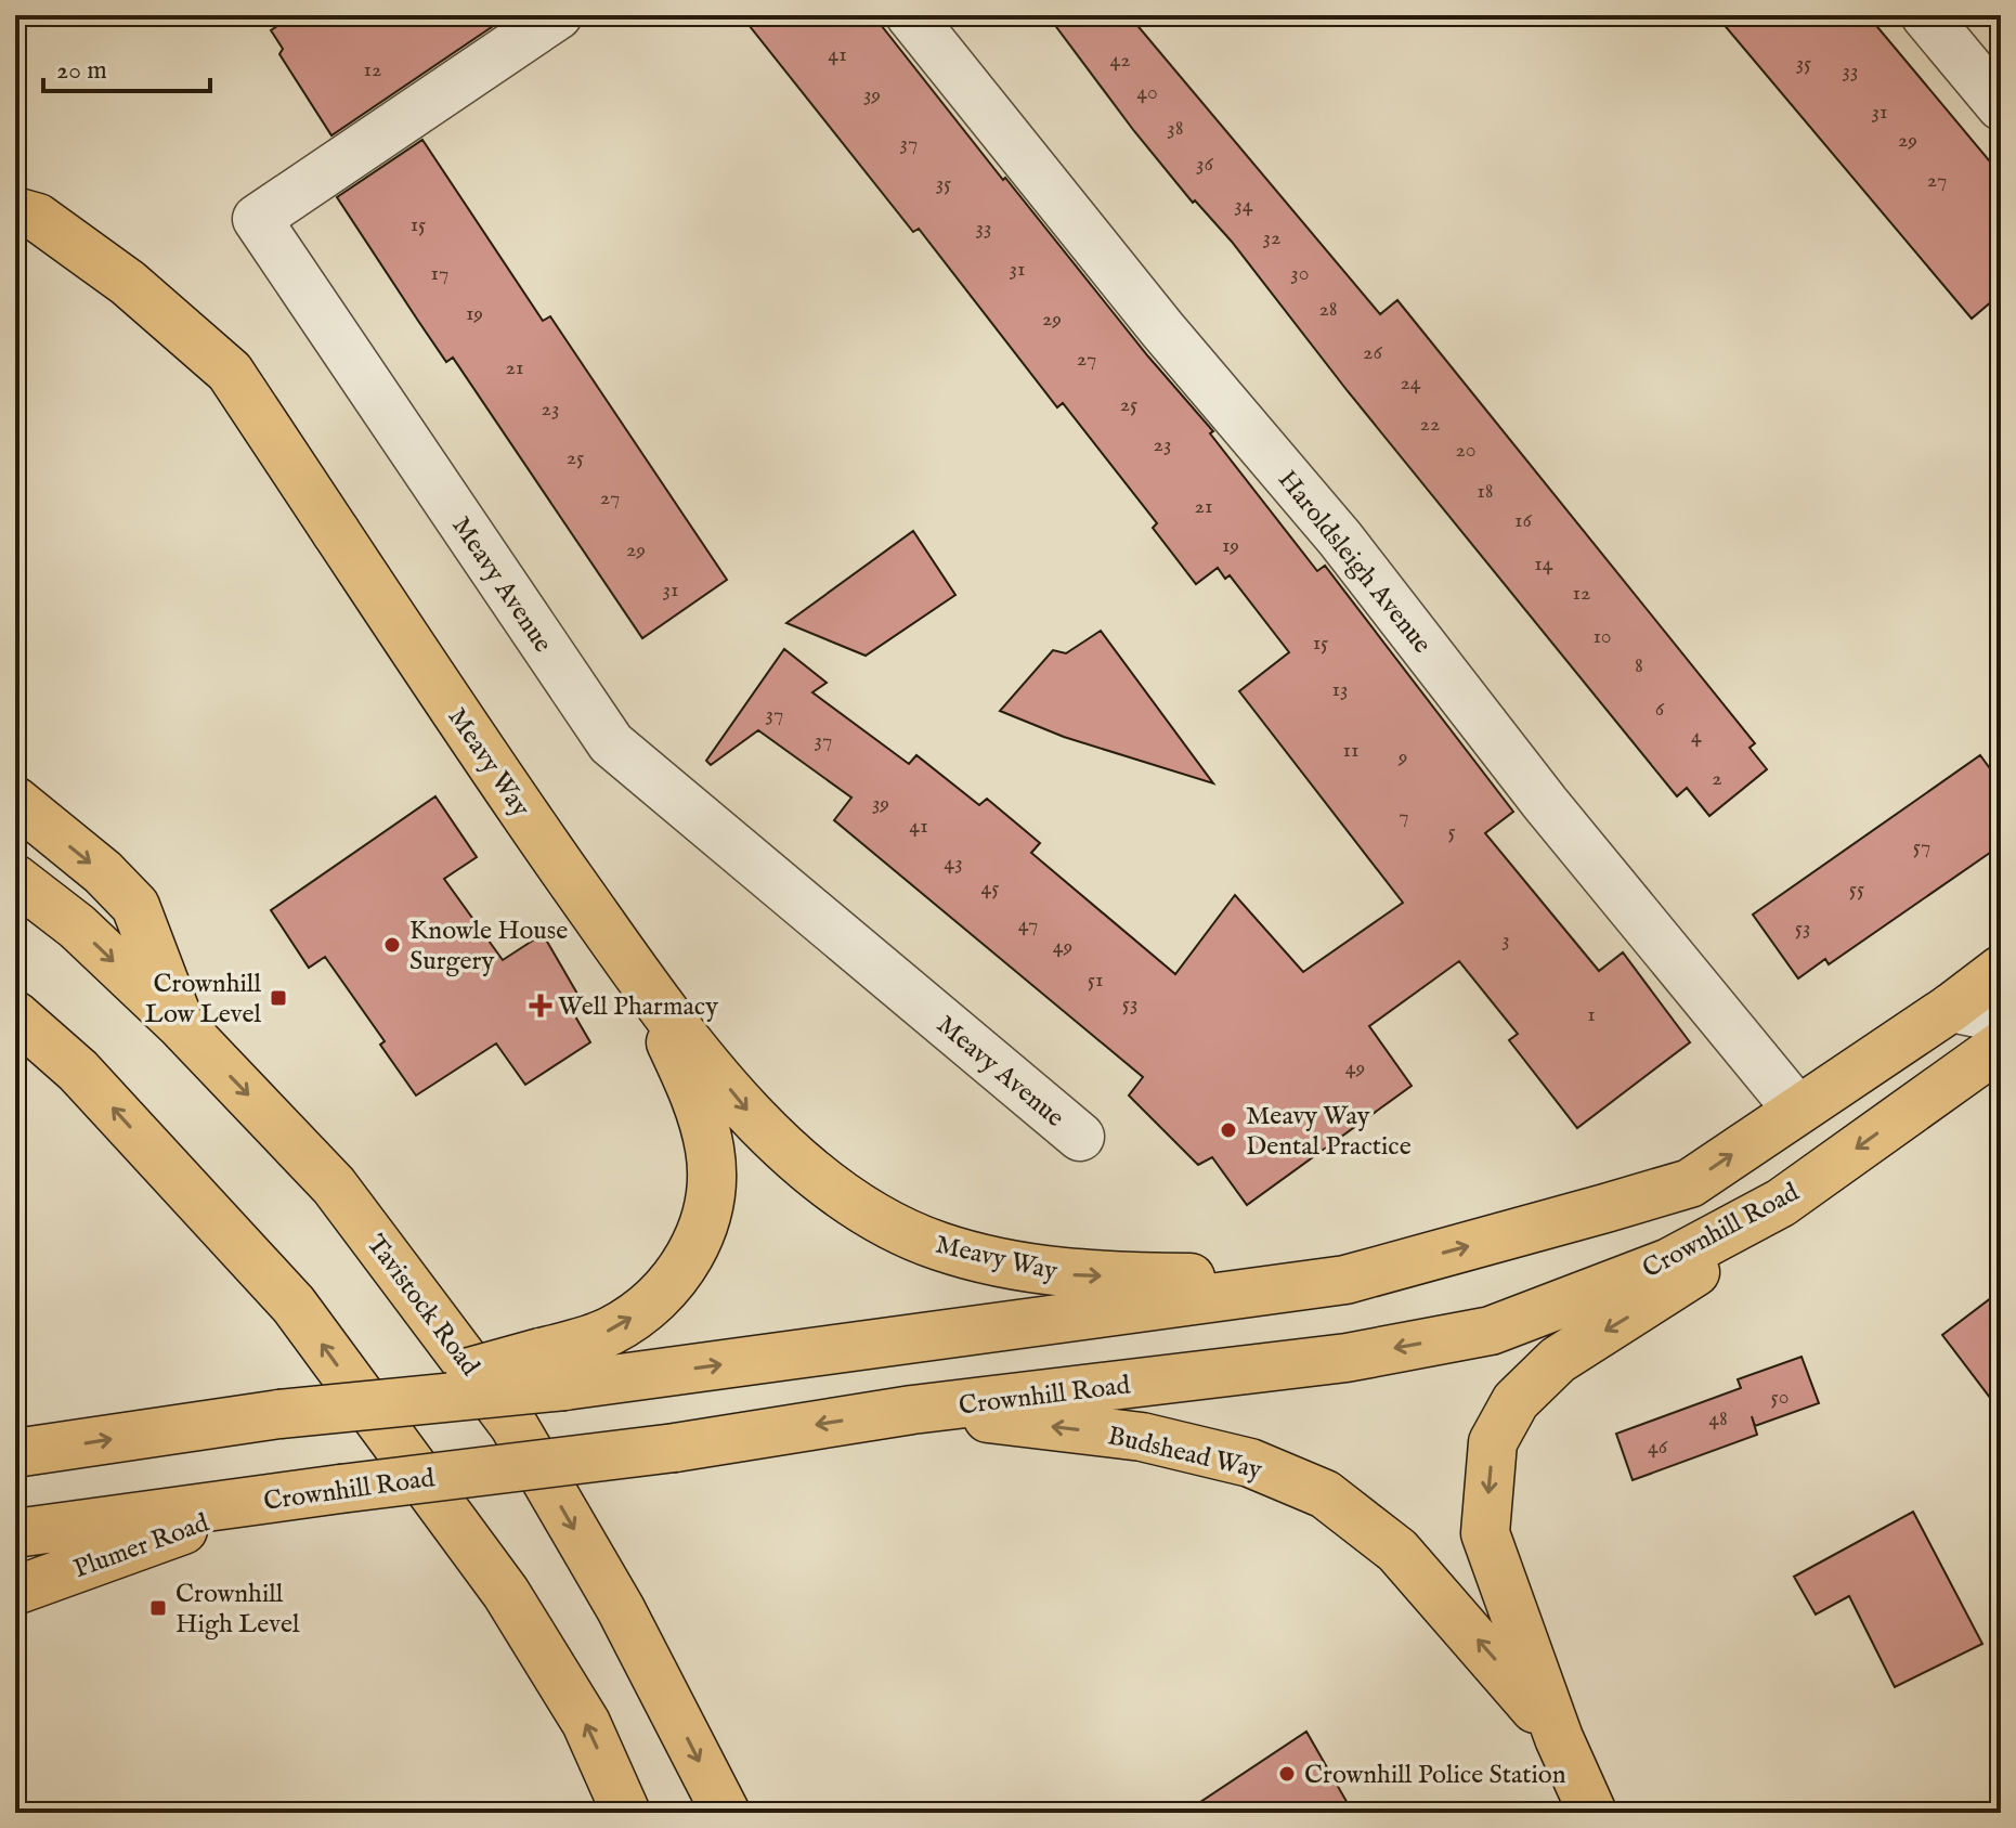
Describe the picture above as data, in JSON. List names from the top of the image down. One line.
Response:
{"streets":{"main road":["Meavy Way","Crownhill Road","Tavistock Road","Budshead Way","Plumer Road"],"street":["Haroldsleigh Avenue","Meavy Avenue"]},"crossings":[["Crownhill Road","Budshead Way"],["Crownhill Road","Plumer Road"]],"places":{"other":["Knowle House Surgery","Meavy Way Dental Practice","Crownhill Police Station"],"transit":["Crownhill Low Level","Crownhill High Level"],"health":["Well Pharmacy"]},"house_numbers":["41","42","35","12","33","40","39","31","38","29","37","36","27","35","34","15","33","32","31","17","30","28","19","29","26","27","21","24","25","23","22","23","20","25","18","27","21","16","19","29","14","31","12","10","15","8","13","6","37","4","37","11","9","2","39","7","41","5","57","43","45","55","47","53","3","49","51","53","1","49","50","48","46"],"scale_bar":"20 m"}
